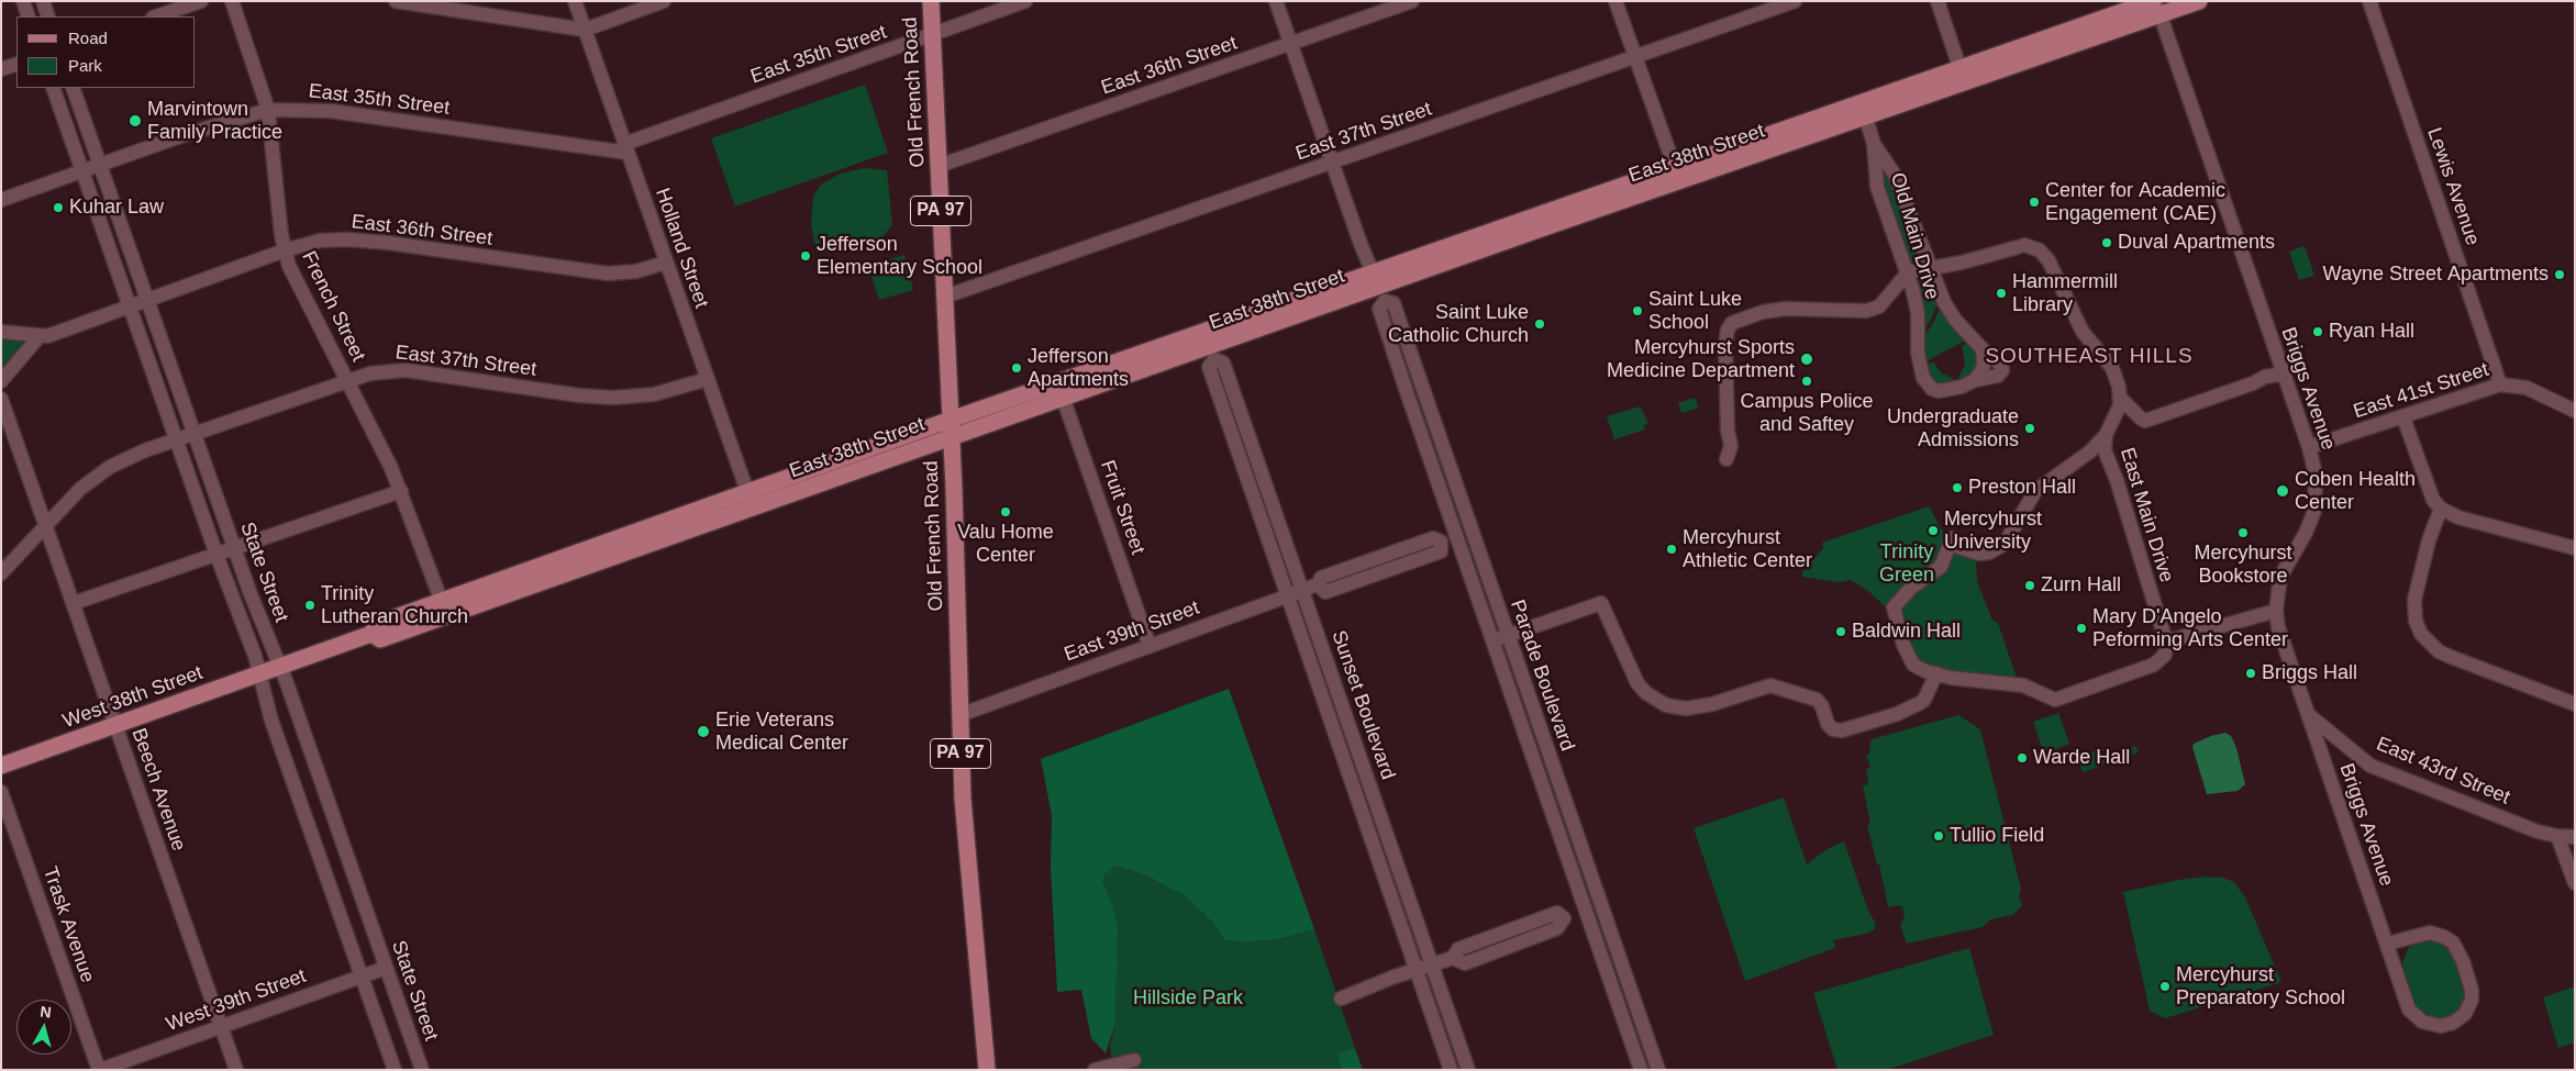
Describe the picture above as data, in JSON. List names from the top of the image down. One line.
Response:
{"streets":{"main road":["Old French Road","East 38th Street","PA 97","West 38th Street"],"street":["East 35th Street","East 36th Street","East 37th Street","Lewis Avenue","Old Main Drive","Holland Street","French Street","Briggs Avenue","East 41st Street","Fruit Street","East Main Drive","State Street","East 39th Street","Parade Boulevard","Sunset Boulevard","East 43rd Street","Beech Avenue","Trask Avenue","West 39th Street"]},"crossings":[["East 35th Street","Old French Road"],["East 35th Street","Holland Street"],["East 35th Street","French Street"],["East 35th Street","State Street"],["East 36th Street","Old French Road"],["East 36th Street","Holland Street"],["East 36th Street","French Street"],["East 36th Street","State Street"],["Old French Road","East 37th Street"],["Old French Road","East 38th Street"],["Old French Road","East 39th Street"],["East 37th Street","Holland Street"],["East 37th Street","French Street"],["East 37th Street","State Street"],["East 37th Street","Beech Avenue"],["East 38th Street","Old Main Drive"],["East 38th Street","Holland Street"],["East 38th Street","French Street"],["East 38th Street","Briggs Avenue"],["East 38th Street","Fruit Street"],["East 38th Street","State Street"],["East 38th Street","Parade Boulevard"],["East 38th Street","West 38th Street"],["East 38th Street","Sunset Boulevard"],["Lewis Avenue","East 41st Street"],["Briggs Avenue","East 41st Street"],["Briggs Avenue","East 43rd Street"],["Fruit Street","East 39th Street"],["State Street","West 38th Street"],["State Street","West 39th Street"],["East 39th Street","Parade Boulevard"],["East 39th Street","Sunset Boulevard"],["West 38th Street","Beech Avenue"],["Beech Avenue","West 39th Street"],["Trask Avenue","West 39th Street"]],"districts":["SOUTHEAST HILLS"],"parks":["Trinity Green","Hillside Park"],"places":["Marvintown Family Practice","Center for Academic Engagement (CAE)","Kuhar Law","Duval Apartments","Jefferson Elementary School","Wayne Street Apartments","Hammermill Library","Saint Luke School","Saint Luke Catholic Church","Ryan Hall","Mercyhurst Sports Medicine Department","Jefferson Apartments","Campus Police and Saftey","Undergraduate Admissions","Preston Hall","Coben Health Center","Valu Home Center","Mercyhurst University","Mercyhurst Bookstore","Mercyhurst Athletic Center","Zurn Hall","Trinity Lutheran Church","Mary D'Angelo Peforming Arts Center","Baldwin Hall","Briggs Hall","Erie Veterans Medical Center","Warde Hall","Tullio Field","Mercyhurst Preparatory School"],"legend":["Road","Park"],"north":"top"}
